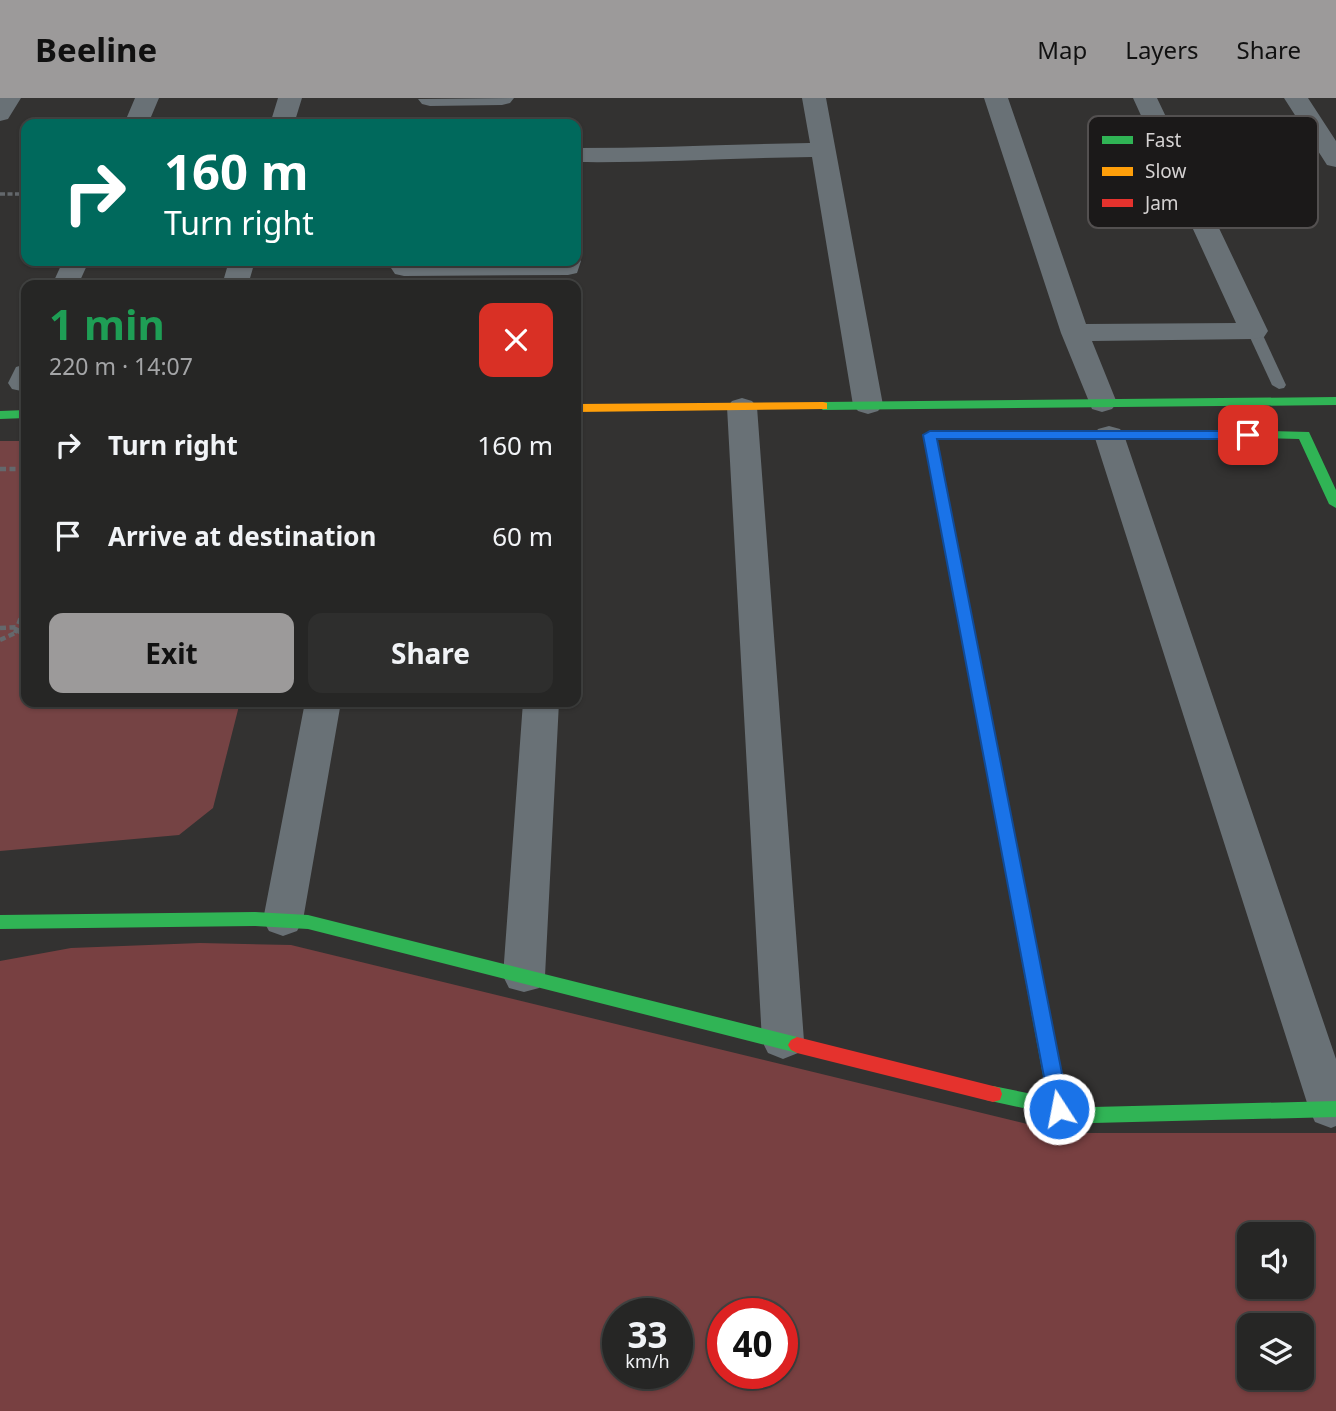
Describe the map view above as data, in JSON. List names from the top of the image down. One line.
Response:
{"legend":["Fast","Slow","Jam"],"page":{"header":"Beeline","nav":["Map","Layers","Share"],"turn":["160 m","Turn right"],"heading":["1 min","220 m · 14:07"],"list":[{"name":"Turn right","value":"160 m"},{"name":"Arrive at destination","value":"60 m"}],"buttons":["Exit","Share"],"speed":"33 km/h","limit":"40"}}
